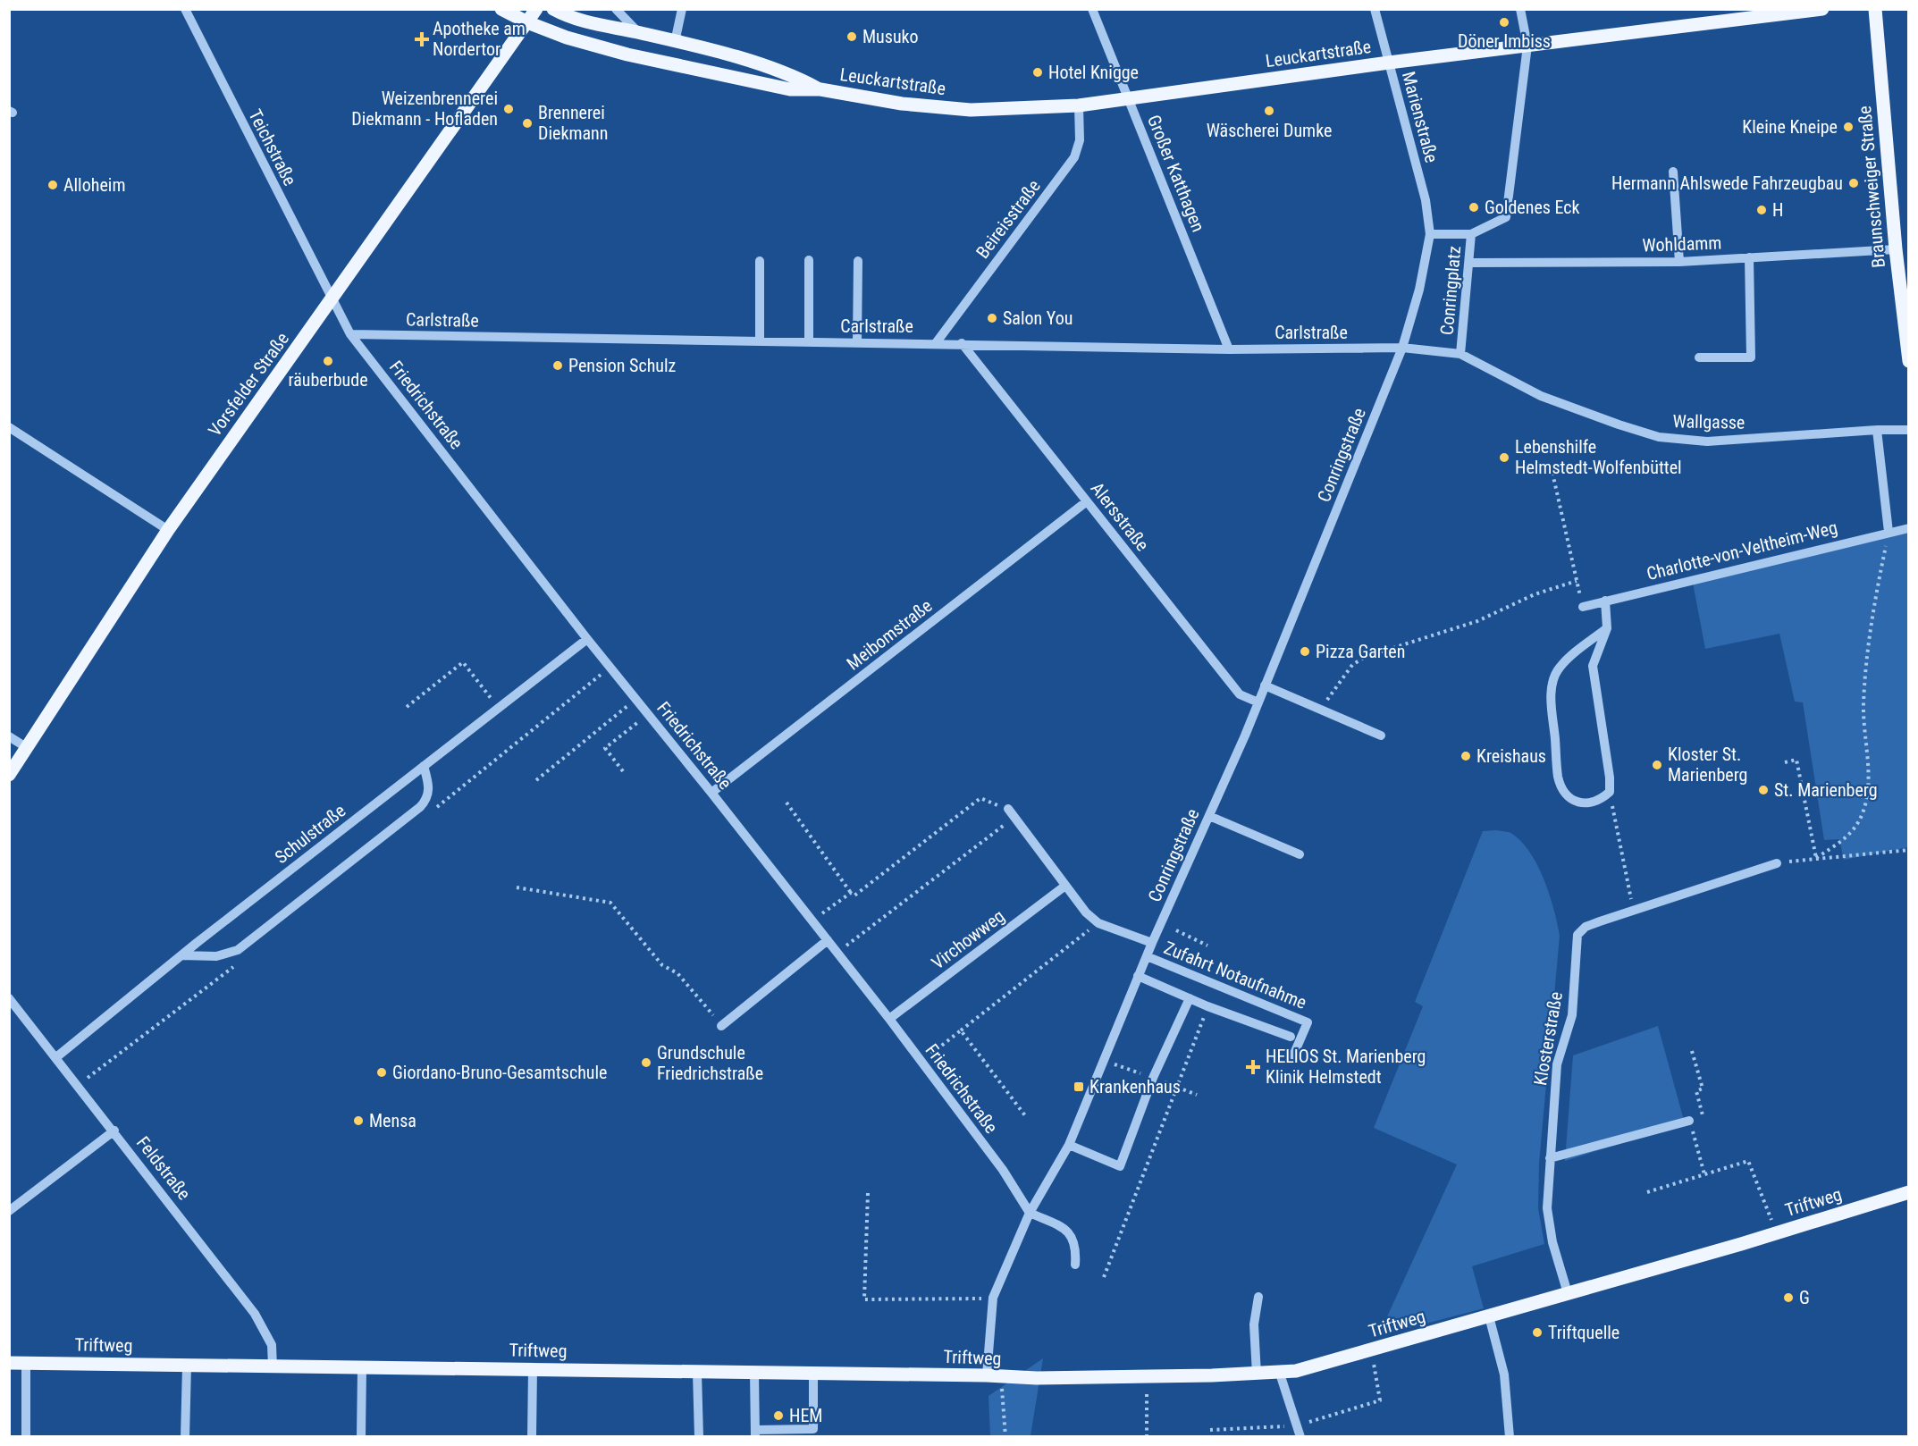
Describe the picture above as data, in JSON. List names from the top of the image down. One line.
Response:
{"streets":{"main road":["Leuckartstraße","Braunschweiger Straße","Vorsfelder Straße","Triftweg"],"street":["Marienstraße","Teichstraße","Großer Katthagen","Beireisstraße","Wohldamm","Conringplatz","Carlstraße","Friedrichstraße","Wallgasse","Conringstraße","Alersstraße","Charlotte-von-Veltheim-Weg","Meibomstraße","Schulstraße","Virchowweg","Zufahrt Notaufnahme","Klosterstraße","Feldstraße"]},"crossings":[["Leuckartstraße","Marienstraße"],["Leuckartstraße","Großer Katthagen"],["Leuckartstraße","Beireisstraße"],["Leuckartstraße","Vorsfelder Straße"],["Marienstraße","Conringplatz"],["Teichstraße","Vorsfelder Straße"],["Teichstraße","Friedrichstraße"],["Großer Katthagen","Carlstraße"],["Braunschweiger Straße","Wohldamm"],["Beireisstraße","Carlstraße"],["Wohldamm","Conringplatz"],["Conringplatz","Carlstraße"],["Conringplatz","Wallgasse"],["Conringplatz","Conringstraße"],["Carlstraße","Friedrichstraße"],["Carlstraße","Conringstraße"],["Carlstraße","Alersstraße"],["Vorsfelder Straße","Friedrichstraße"],["Friedrichstraße","Conringstraße"],["Friedrichstraße","Meibomstraße"],["Friedrichstraße","Schulstraße"],["Friedrichstraße","Virchowweg"],["Conringstraße","Alersstraße"],["Conringstraße","Zufahrt Notaufnahme"],["Conringstraße","Triftweg"],["Alersstraße","Meibomstraße"],["Schulstraße","Feldstraße"],["Klosterstraße","Triftweg"],["Feldstraße","Triftweg"]],"places":{"other":["Döner Imbiss","Musuko","Hotel Knigge","Weizenbrennerei Diekmann - Hofladen","Wäscherei Dumke","Brennerei Diekmann","Kleine Kneipe","Hermann Ahlswede Fahrzeugbau","Alloheim","Goldenes Eck","H","Salon You","räuberbude","Pension Schulz","Lebenshilfe Helmstedt-Wolfenbüttel","Pizza Garten","Kreishaus","Kloster St. Marienberg","St. Marienberg","Grundschule Friedrichstraße","Giordano-Bruno-Gesamtschule","Mensa","G","Triftquelle","HEM"],"health":["Apotheke am Nordertor","HELIOS St. Marienberg Klinik Helmstedt"],"transit":["Krankenhaus"]}}
